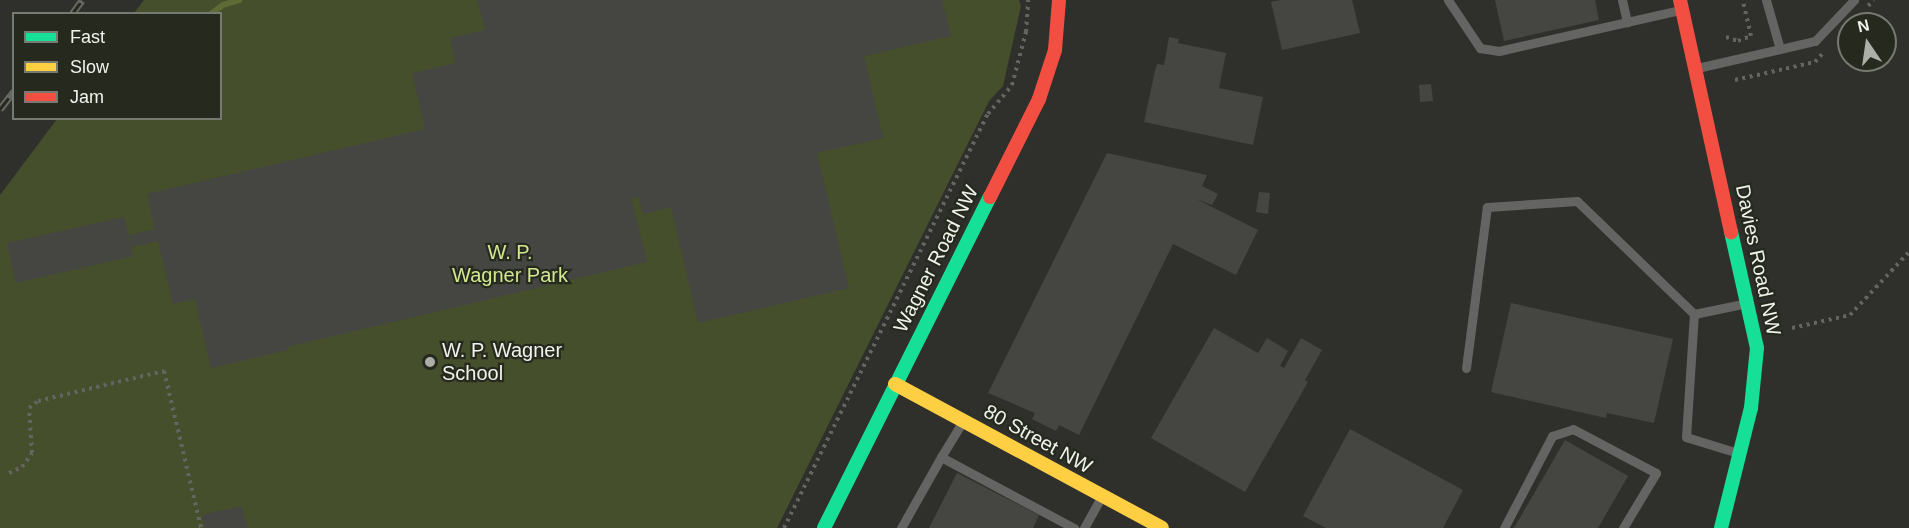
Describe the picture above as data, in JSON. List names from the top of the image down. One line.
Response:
{"streets":{"street":["Wagner Road NW","Davies Road NW","80 Street NW"]},"crossings":[["Wagner Road NW","80 Street NW"]],"parks":["W. P. Wagner Park"],"places":["W. P. Wagner School"],"legend":["Fast","Slow","Jam"],"north":"top"}
